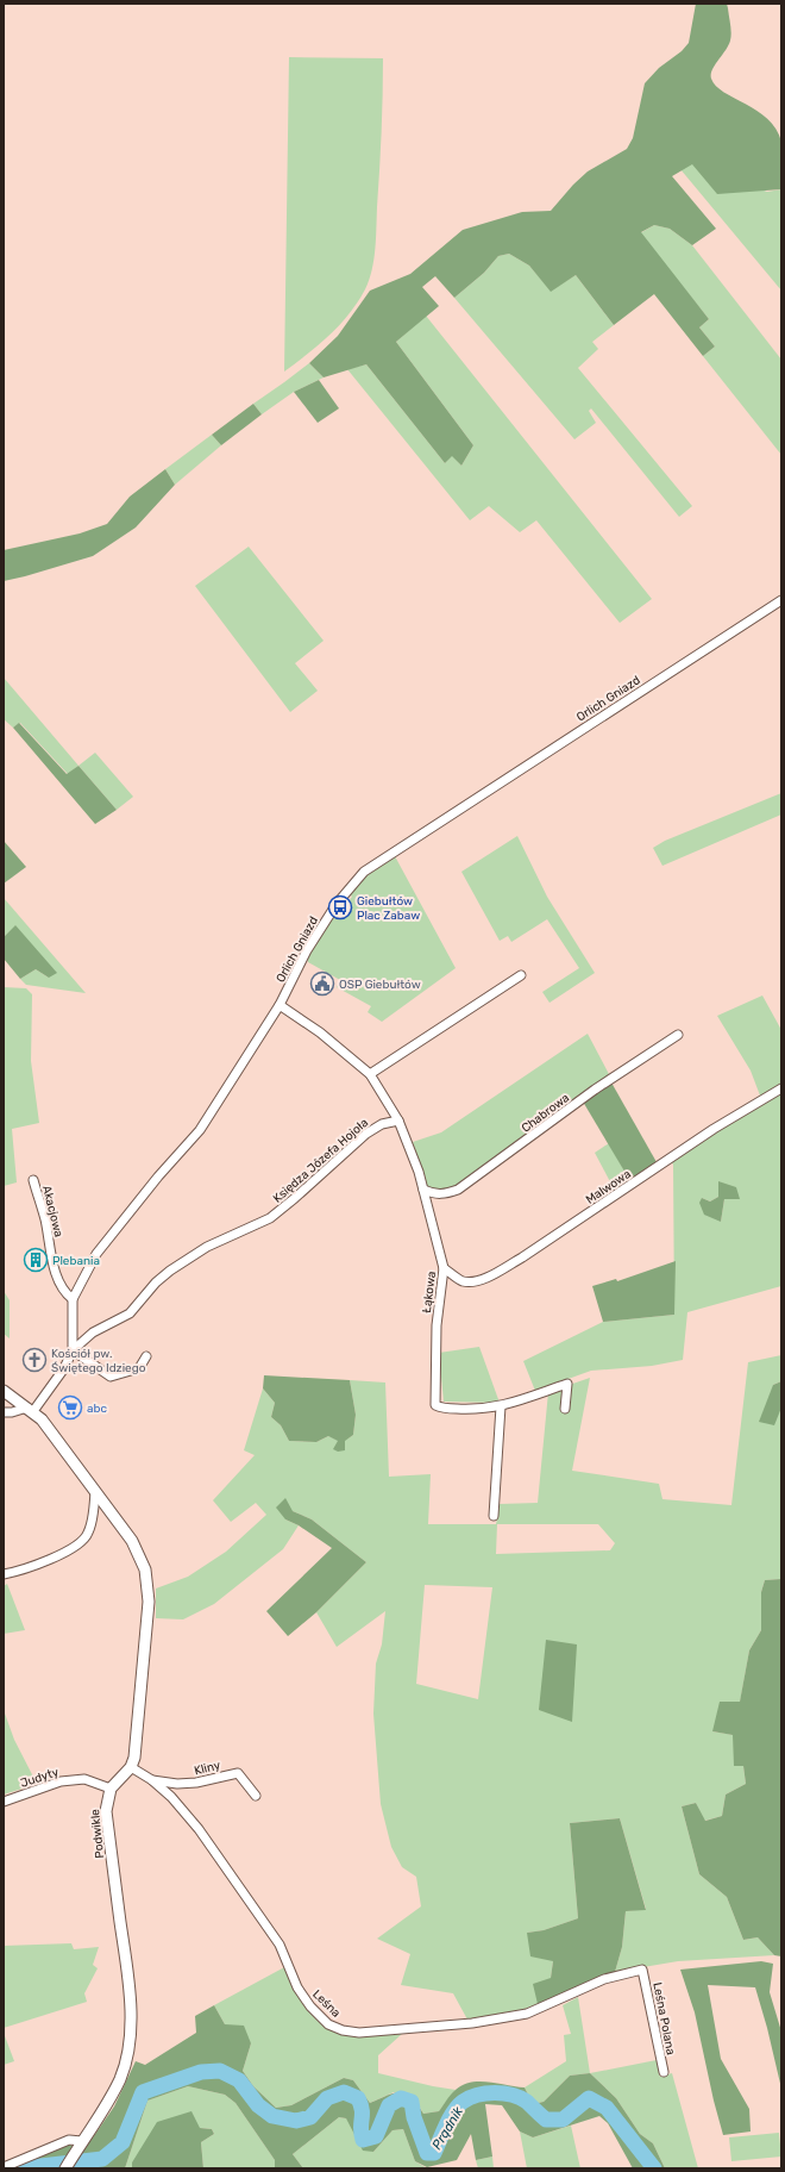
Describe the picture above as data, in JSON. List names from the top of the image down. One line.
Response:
{"streets":{"street":["Orlich Gniazd","Chabrowa","Księdza Józefa Hojoła","Malwowa","Akacjowa","Łąkowa","Kliny","Judyty","Podwikle","Leśna","Leśna Polana"]},"crossings":[["Orlich Gniazd","Księdza Józefa Hojoła"],["Orlich Gniazd","Akacjowa"],["Orlich Gniazd","Łąkowa"],["Chabrowa","Łąkowa"],["Księdza Józefa Hojoła","Łąkowa"],["Malwowa","Łąkowa"],["Kliny","Leśna"],["Judyty","Podwikle"],["Leśna","Leśna Polana"]],"water":["Prądnik"],"places":{"bus stop":["Giebułtów Plac Zabaw"],"public building":["OSP Giebułtów"],"building":["Plebania"],"church":["Kościół pw. Świętego Idziego"],"supermarket":["abc"]}}
